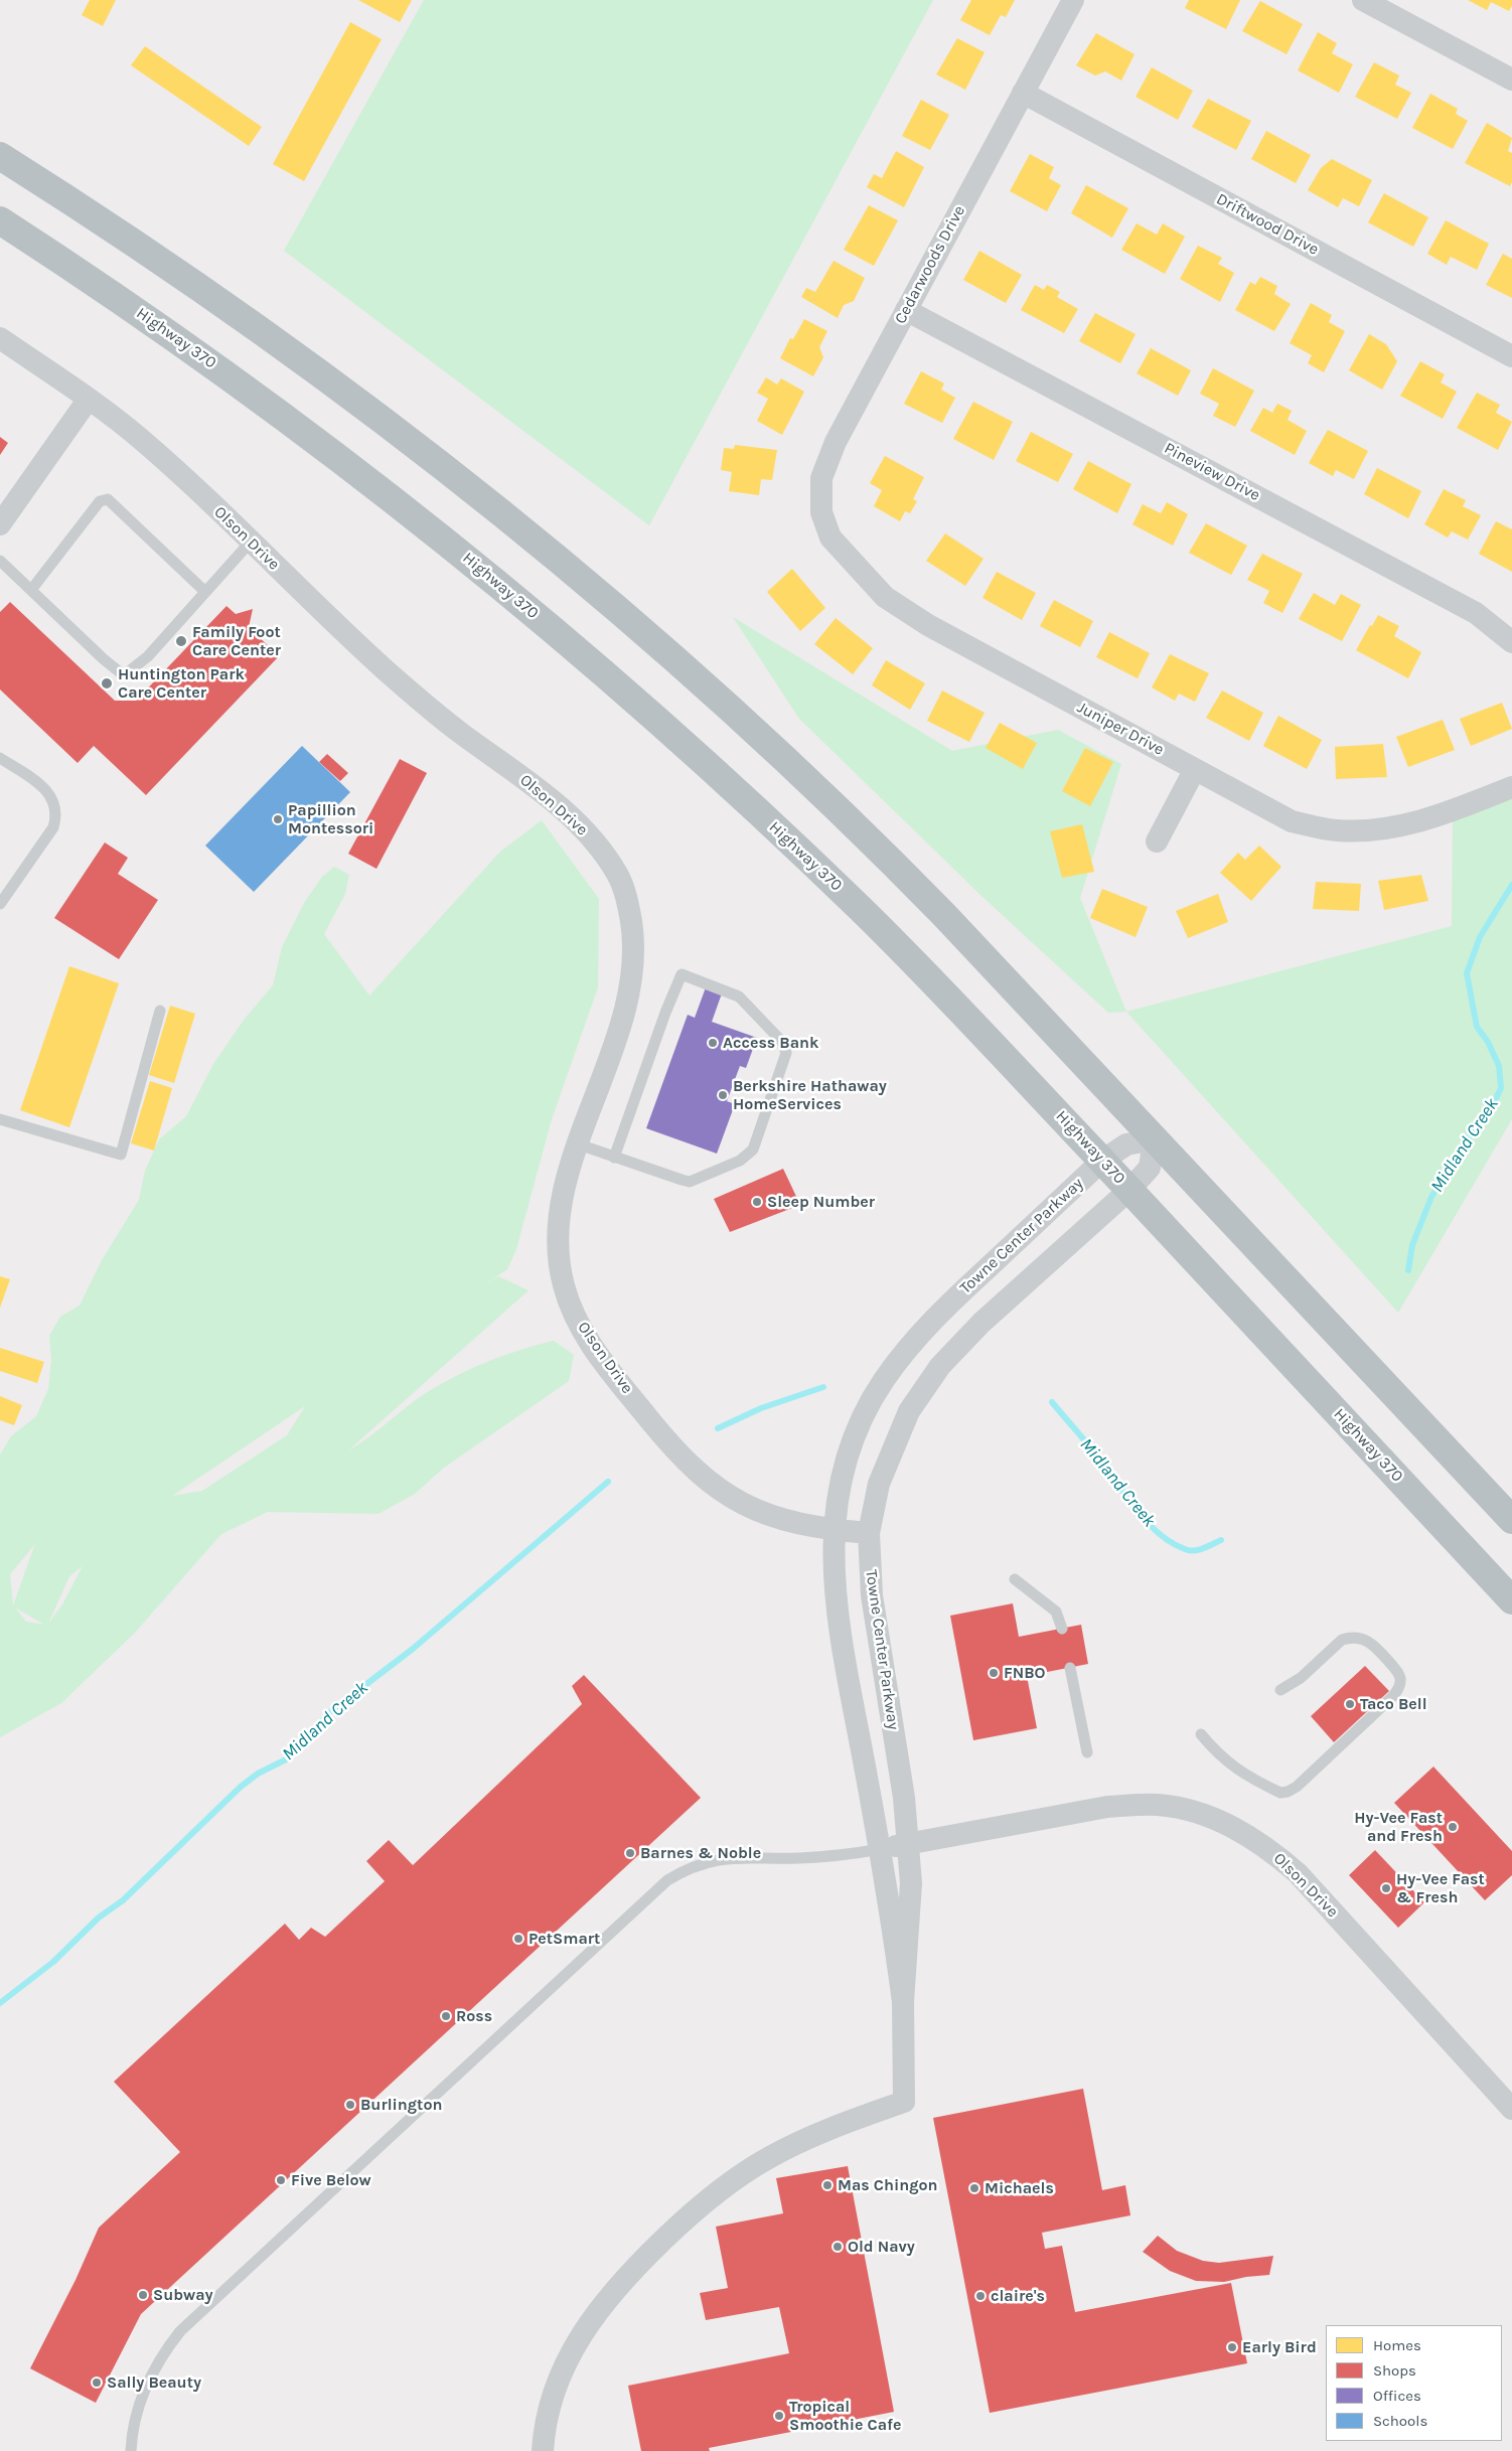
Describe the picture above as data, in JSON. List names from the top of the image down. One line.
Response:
{"streets":{"highway":["Highway 370"],"street":["Driftwood Drive","Cedarwoods Drive","Pineview Drive","Olson Drive","Juniper Drive","Towne Center Parkway"]},"crossings":[["Driftwood Drive","Cedarwoods Drive"],["Cedarwoods Drive","Pineview Drive"],["Cedarwoods Drive","Juniper Drive"],["Highway 370","Towne Center Parkway"],["Olson Drive","Towne Center Parkway"]],"water":["Midland Creek"],"places":["Family Foot Care Center","Huntington Park Care Center","Papillion Montessori","Access Bank","Berkshire Hathaway HomeServices","Sleep Number","FNBO","Taco Bell","Hy-Vee Fast and Fresh","Barnes & Noble","Hy-Vee Fast & Fresh","PetSmart","Ross","Burlington","Five Below","Mas Chingon","Michaels","Old Navy","Subway","claire's","Early Bird","Sally Beauty","Tropical Smoothie Cafe"],"legend":["Homes","Shops","Offices","Schools"]}
